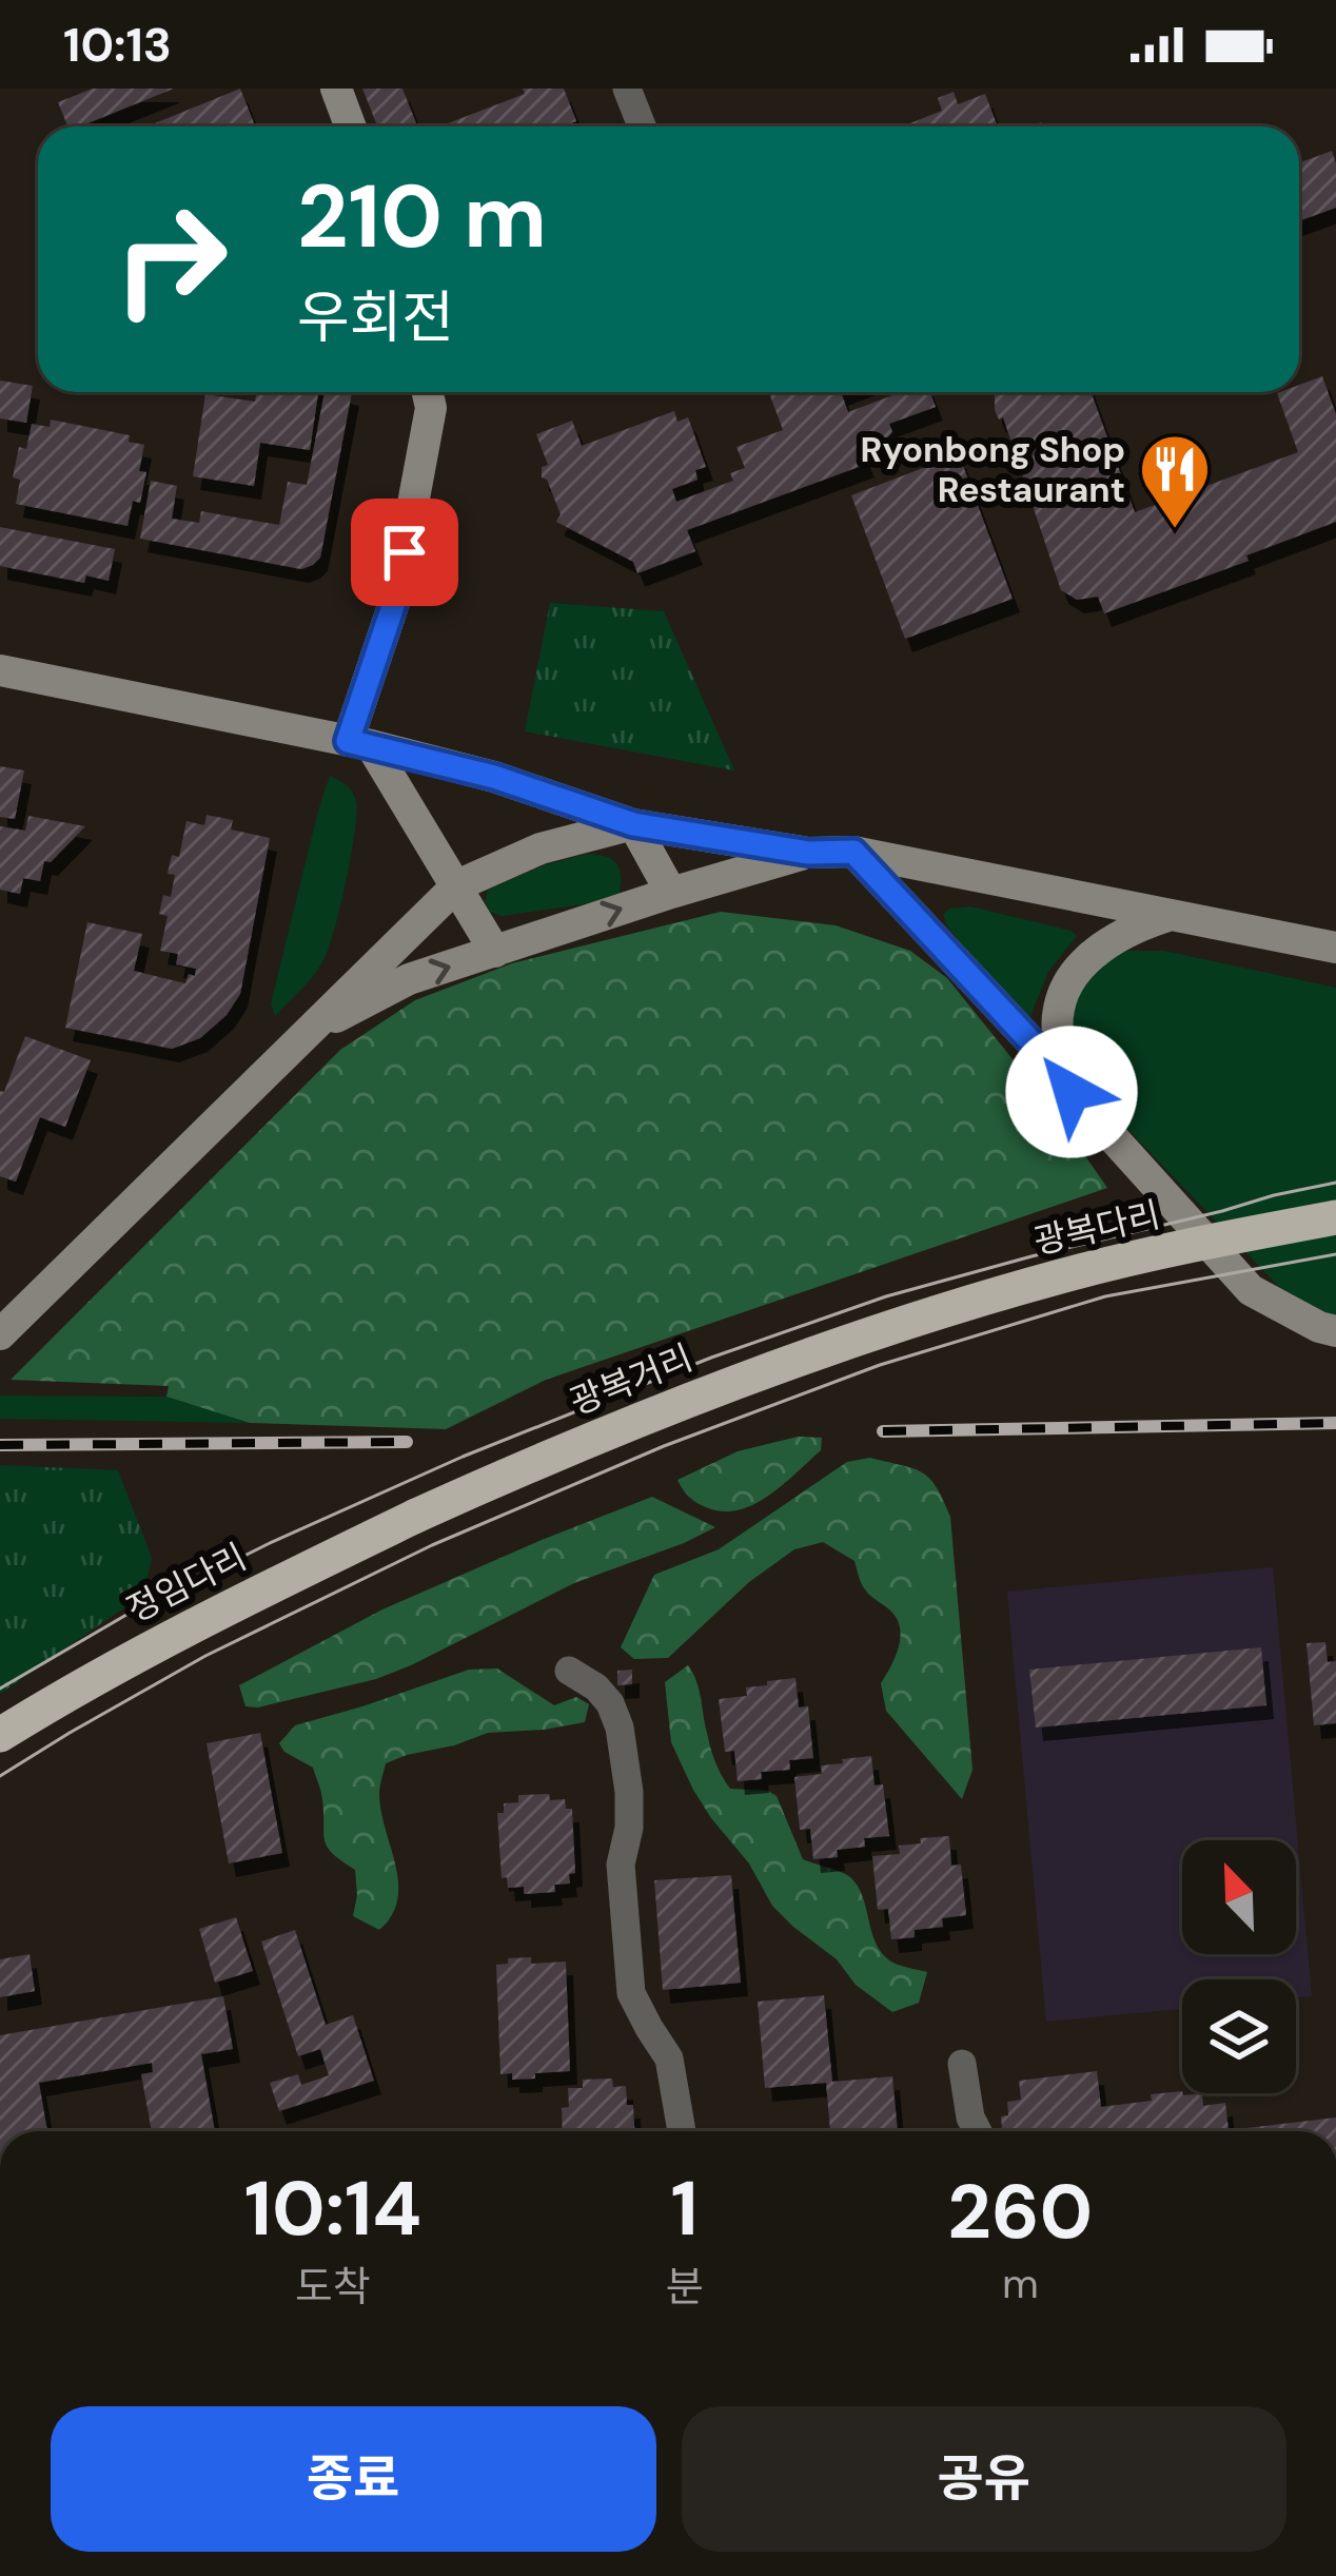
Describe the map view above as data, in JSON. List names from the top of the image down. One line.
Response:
{"streets":{"highway":["광복다리","광복거리","정임다리"]},"crossings":[["광복다리","광복거리"],["광복거리","정임다리"]],"places":{"restaurant":["Ryonbong Shop Restaurant"]},"north":"top left","page":{"status":"10:13","turn":["210 m","우회전"],"eta":["10:14","도착","1","분","260","m"],"buttons":["종료","공유"]}}
